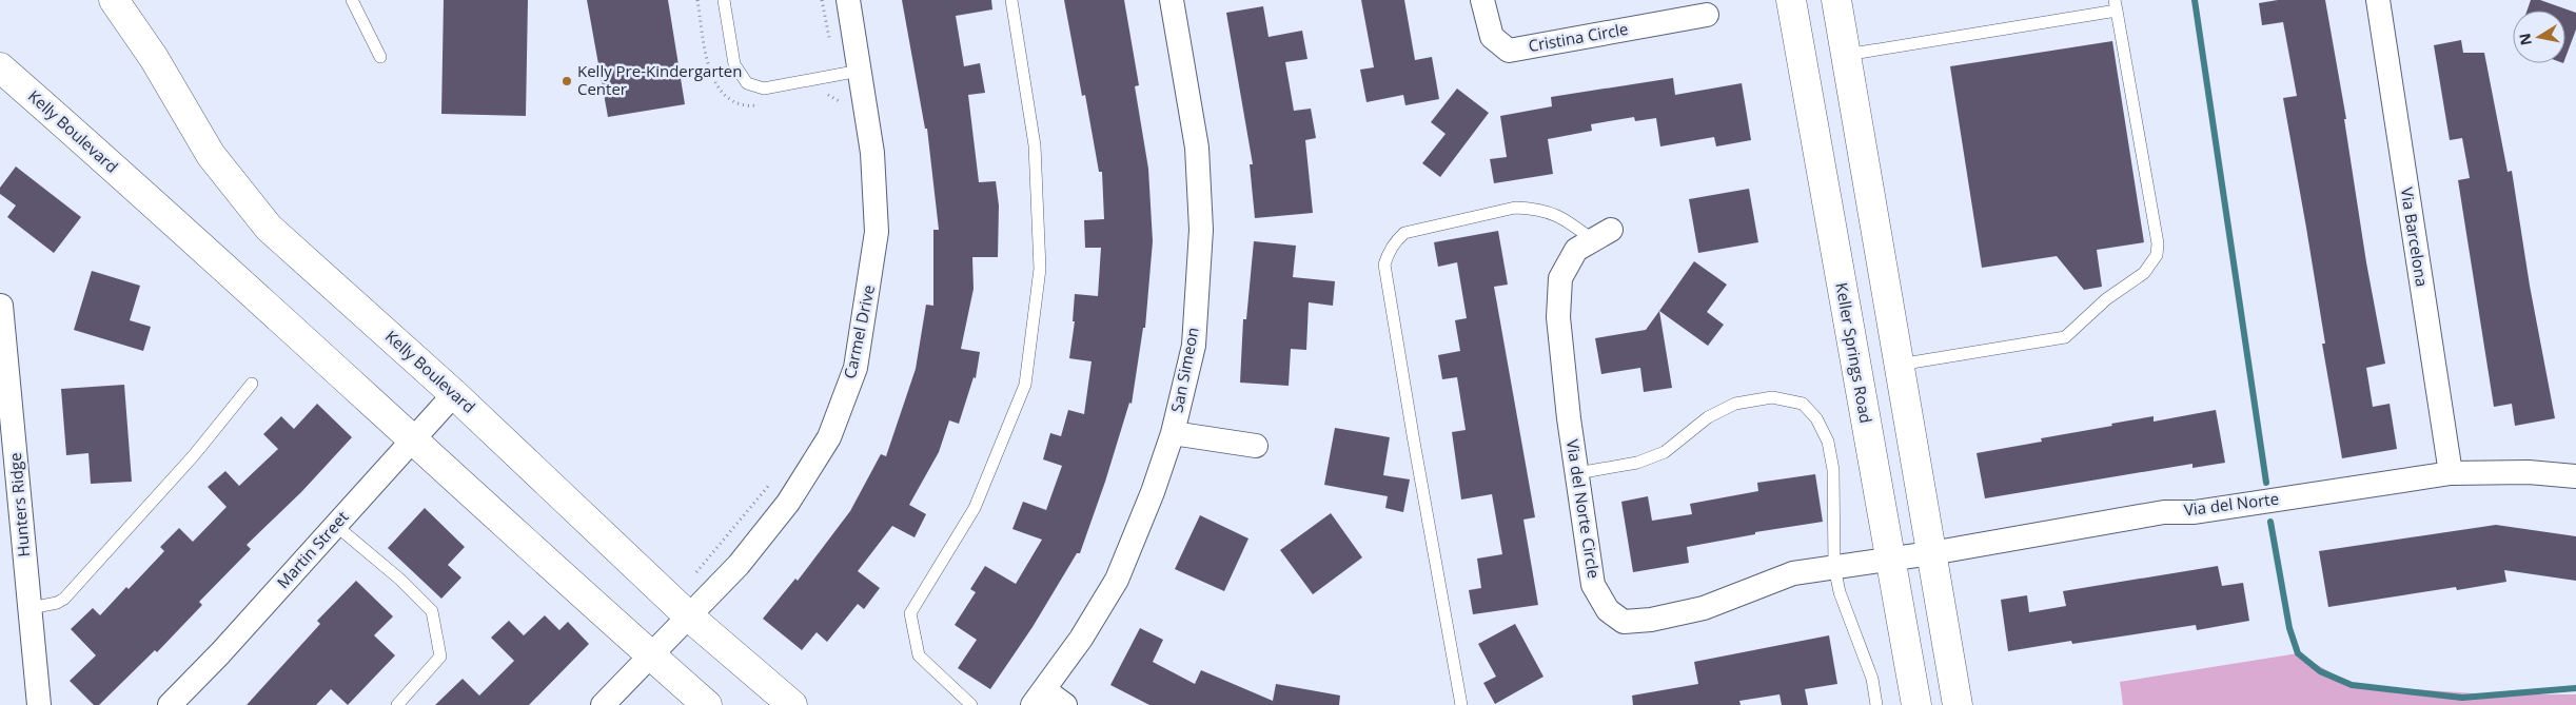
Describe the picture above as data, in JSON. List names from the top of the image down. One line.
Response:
{"streets":{"main road":["Kelly Boulevard","Keller Springs Road"],"street":["Cristina Circle","Via Barcelona","Carmel Drive","San Simeon","Hunters Ridge","Via del Norte","Via del Norte Circle","Martin Street"]},"crossings":[["Kelly Boulevard","Carmel Drive"],["Kelly Boulevard","Martin Street"],["Via Barcelona","Via del Norte"],["Keller Springs Road","Via del Norte"],["Keller Springs Road","Via del Norte Circle"],["Via del Norte","Via del Norte Circle"]],"places":["Kelly Pre-Kindergarten Center"],"north":"left"}
